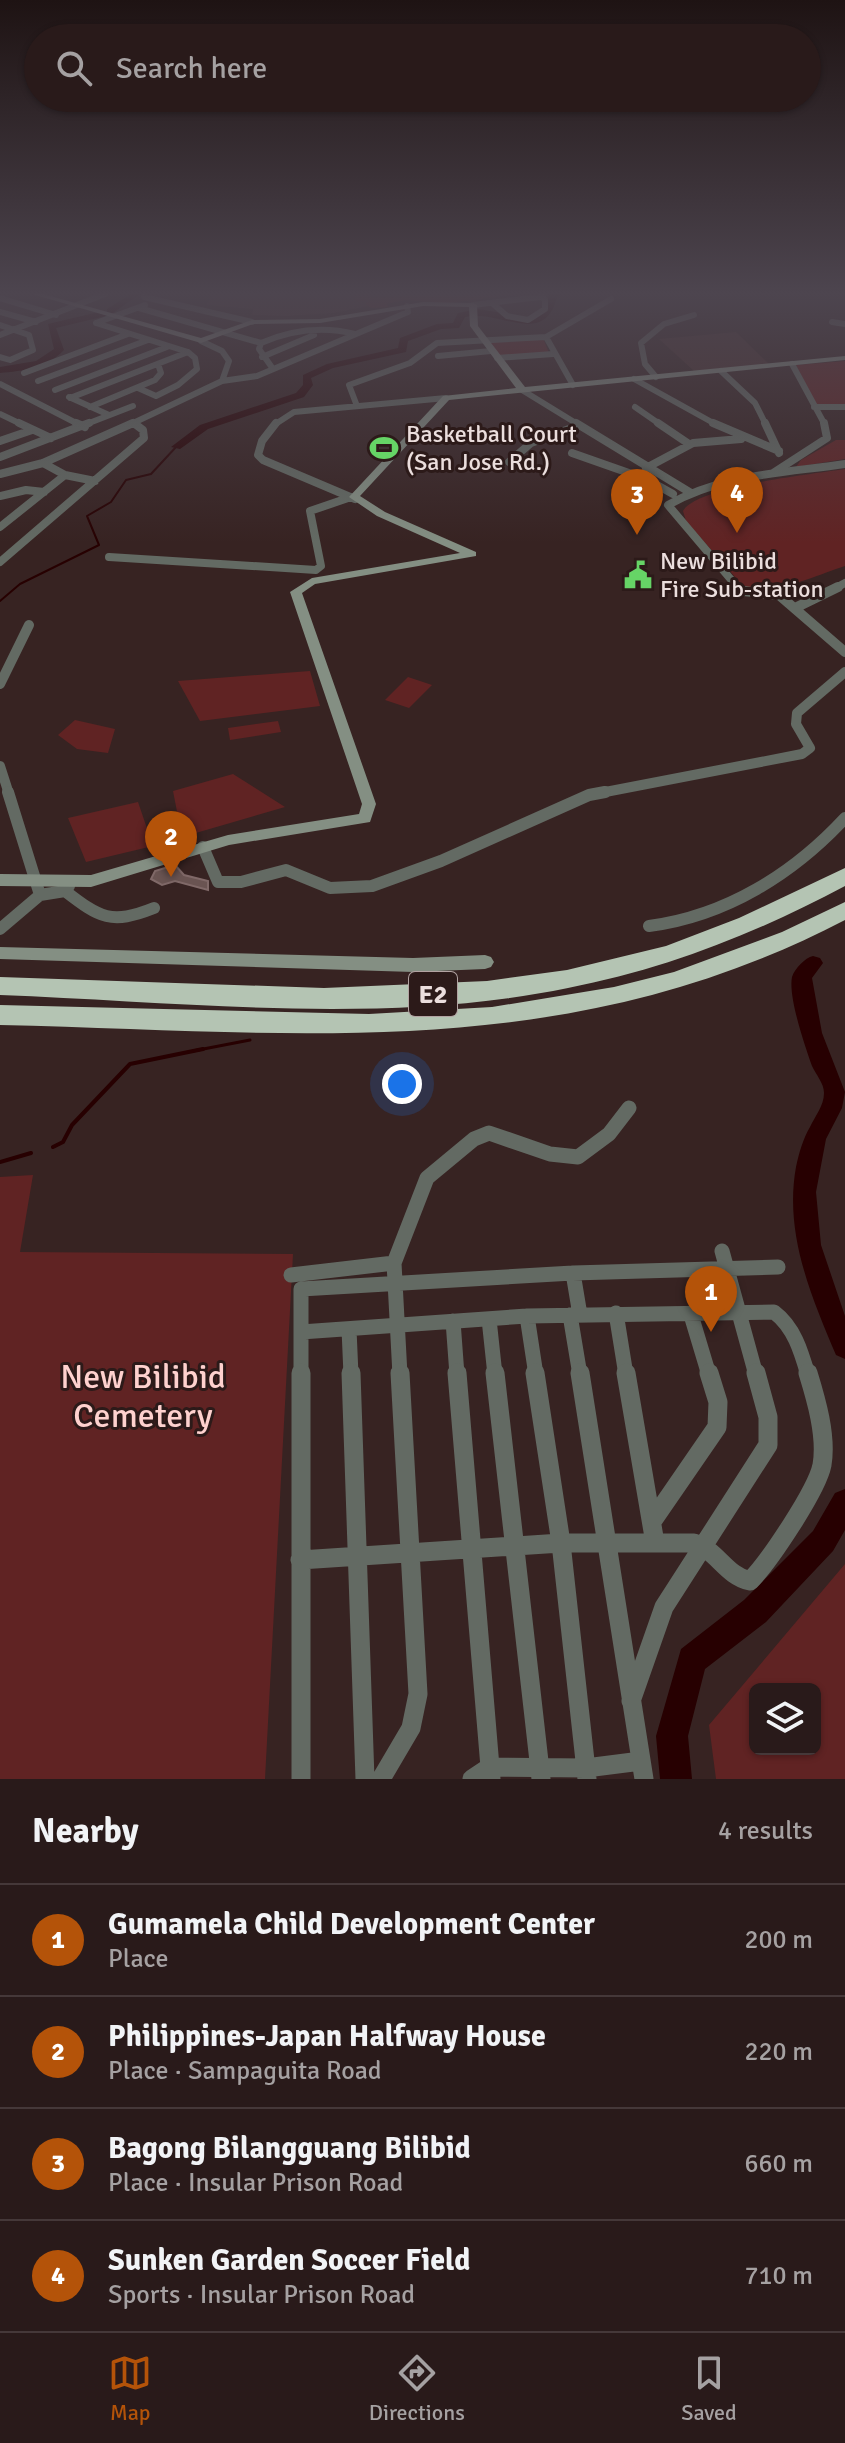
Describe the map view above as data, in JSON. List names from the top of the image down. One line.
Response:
{"streets":{"highway":["E2"]},"parks":["New Bilibid Cemetery"],"places":{"sports":["Basketball Court (San Jose Rd.)"],"public building":["New Bilibid Fire Sub-station"]},"page":{"search":"Search here","pins":["4","3","2","1"],"heading":["Nearby","4 results"],"list":[{"mark":"1","name":"Gumamela Child Development Center","note":"Place","value":"200 m"},{"mark":"2","name":"Philippines-Japan Halfway House","note":"Place · Sampaguita Road","value":"220 m"},{"mark":"3","name":"Bagong Bilangguang Bilibid","note":"Place · Insular Prison Road","value":"660 m"},{"mark":"4","name":"Sunken Garden Soccer Field","note":"Sports · Insular Prison Road","value":"710 m"}],"nav":["Map","Directions","Saved"]}}
